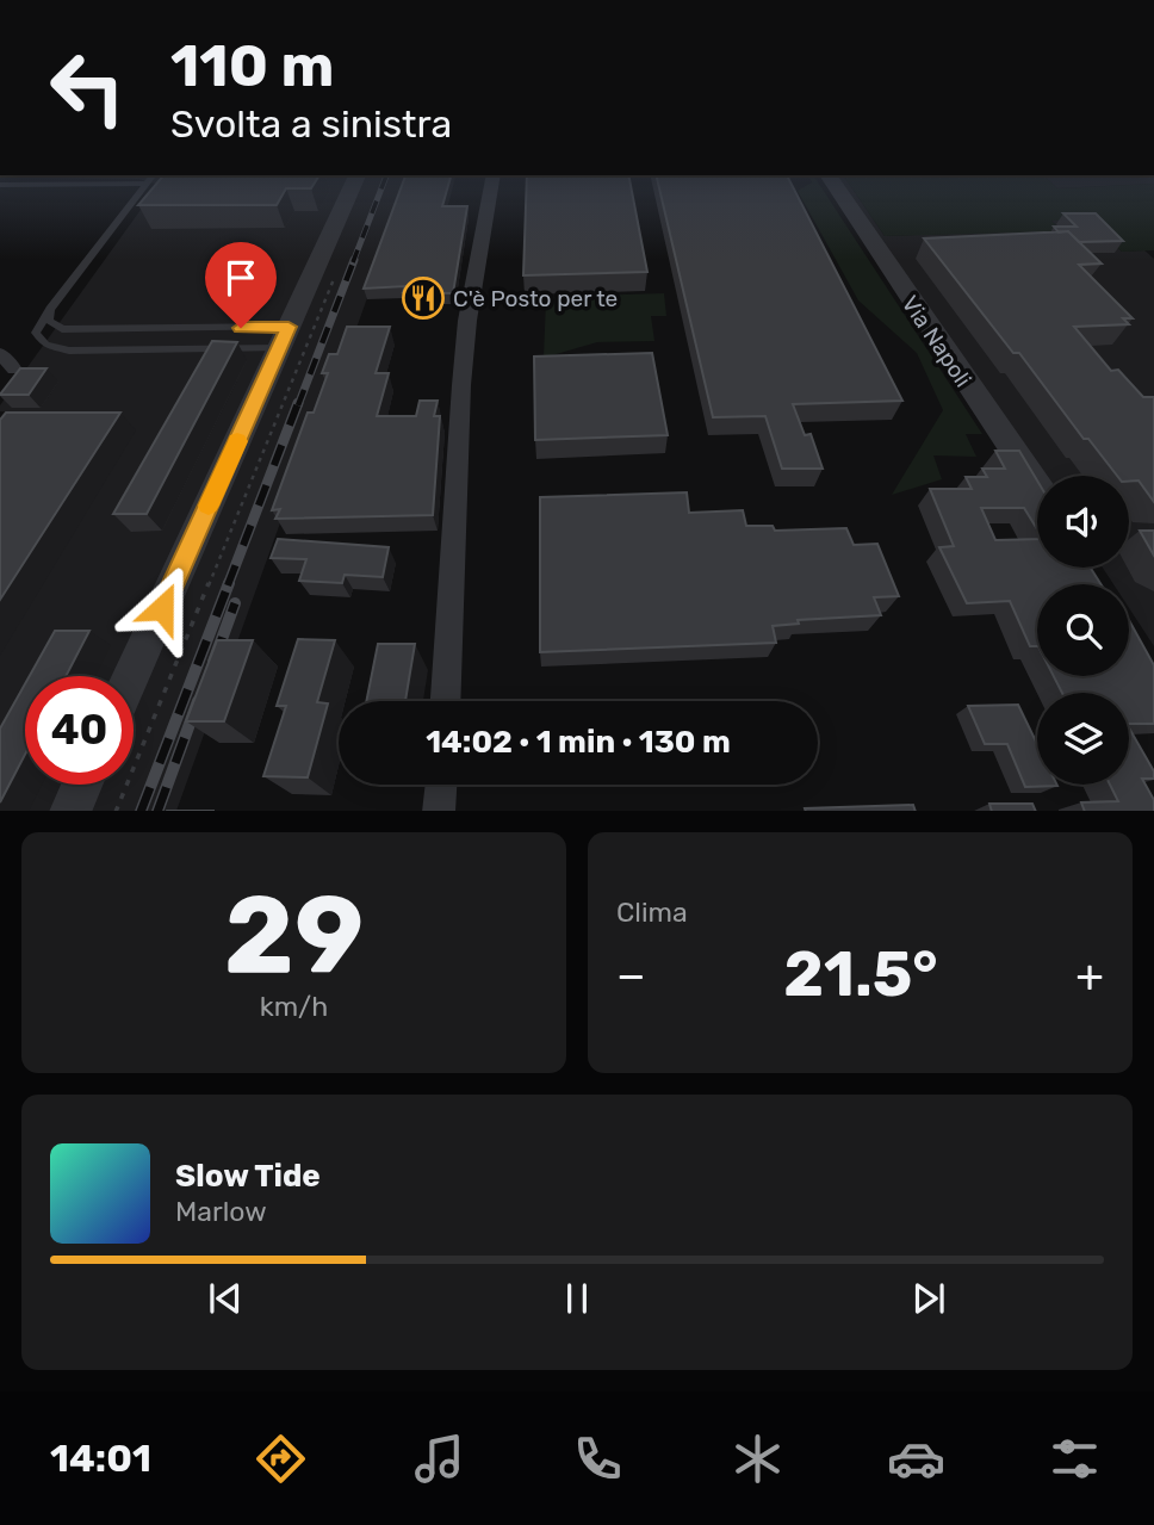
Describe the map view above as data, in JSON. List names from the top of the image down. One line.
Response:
{"streets":{"street":["Via Napoli"]},"places":{"restaurant":["C'è Posto per te"]},"page":{"turn":["110 m","Svolta a sinistra"],"limit":"40","trip":"14:02 · 1 min · 130 m","tile":[["29","km/h"],"Clima"],"heat":["−","21.5°","+"],"song":["Slow Tide","Marlow"],"tabs":"14:01"}}
